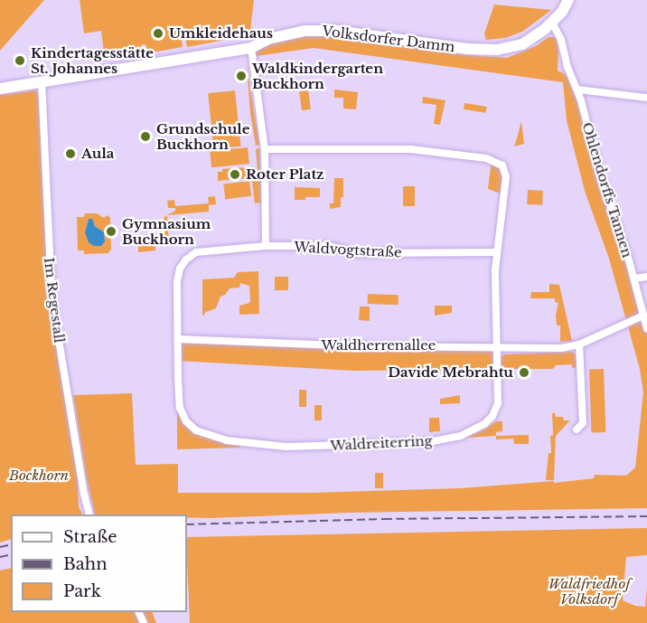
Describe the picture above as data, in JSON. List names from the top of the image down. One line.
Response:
{"streets":{"main road":["Volksdorfer Damm"],"street":["Ohlendorffs Tannen","Waldvogtstraße","Im Regestall","Waldherrenallee","Waldreiterring"]},"crossings":[["Volksdorfer Damm","Ohlendorffs Tannen"],["Volksdorfer Damm","Im Regestall"],["Ohlendorffs Tannen","Waldherrenallee"],["Waldvogtstraße","Waldreiterring"],["Waldherrenallee","Waldreiterring"]],"parks":["Bockhorn","Waldfriedhof Volksdorf"],"places":["Umkleidehaus","Kindertagesstätte St. Johannes","Waldkindergarten Buckhorn","Grundschule Buckhorn","Aula","Roter Platz","Gymnasium Buckhorn","Davide Mebrahtu"],"legend":["Straße","Bahn","Park"]}
